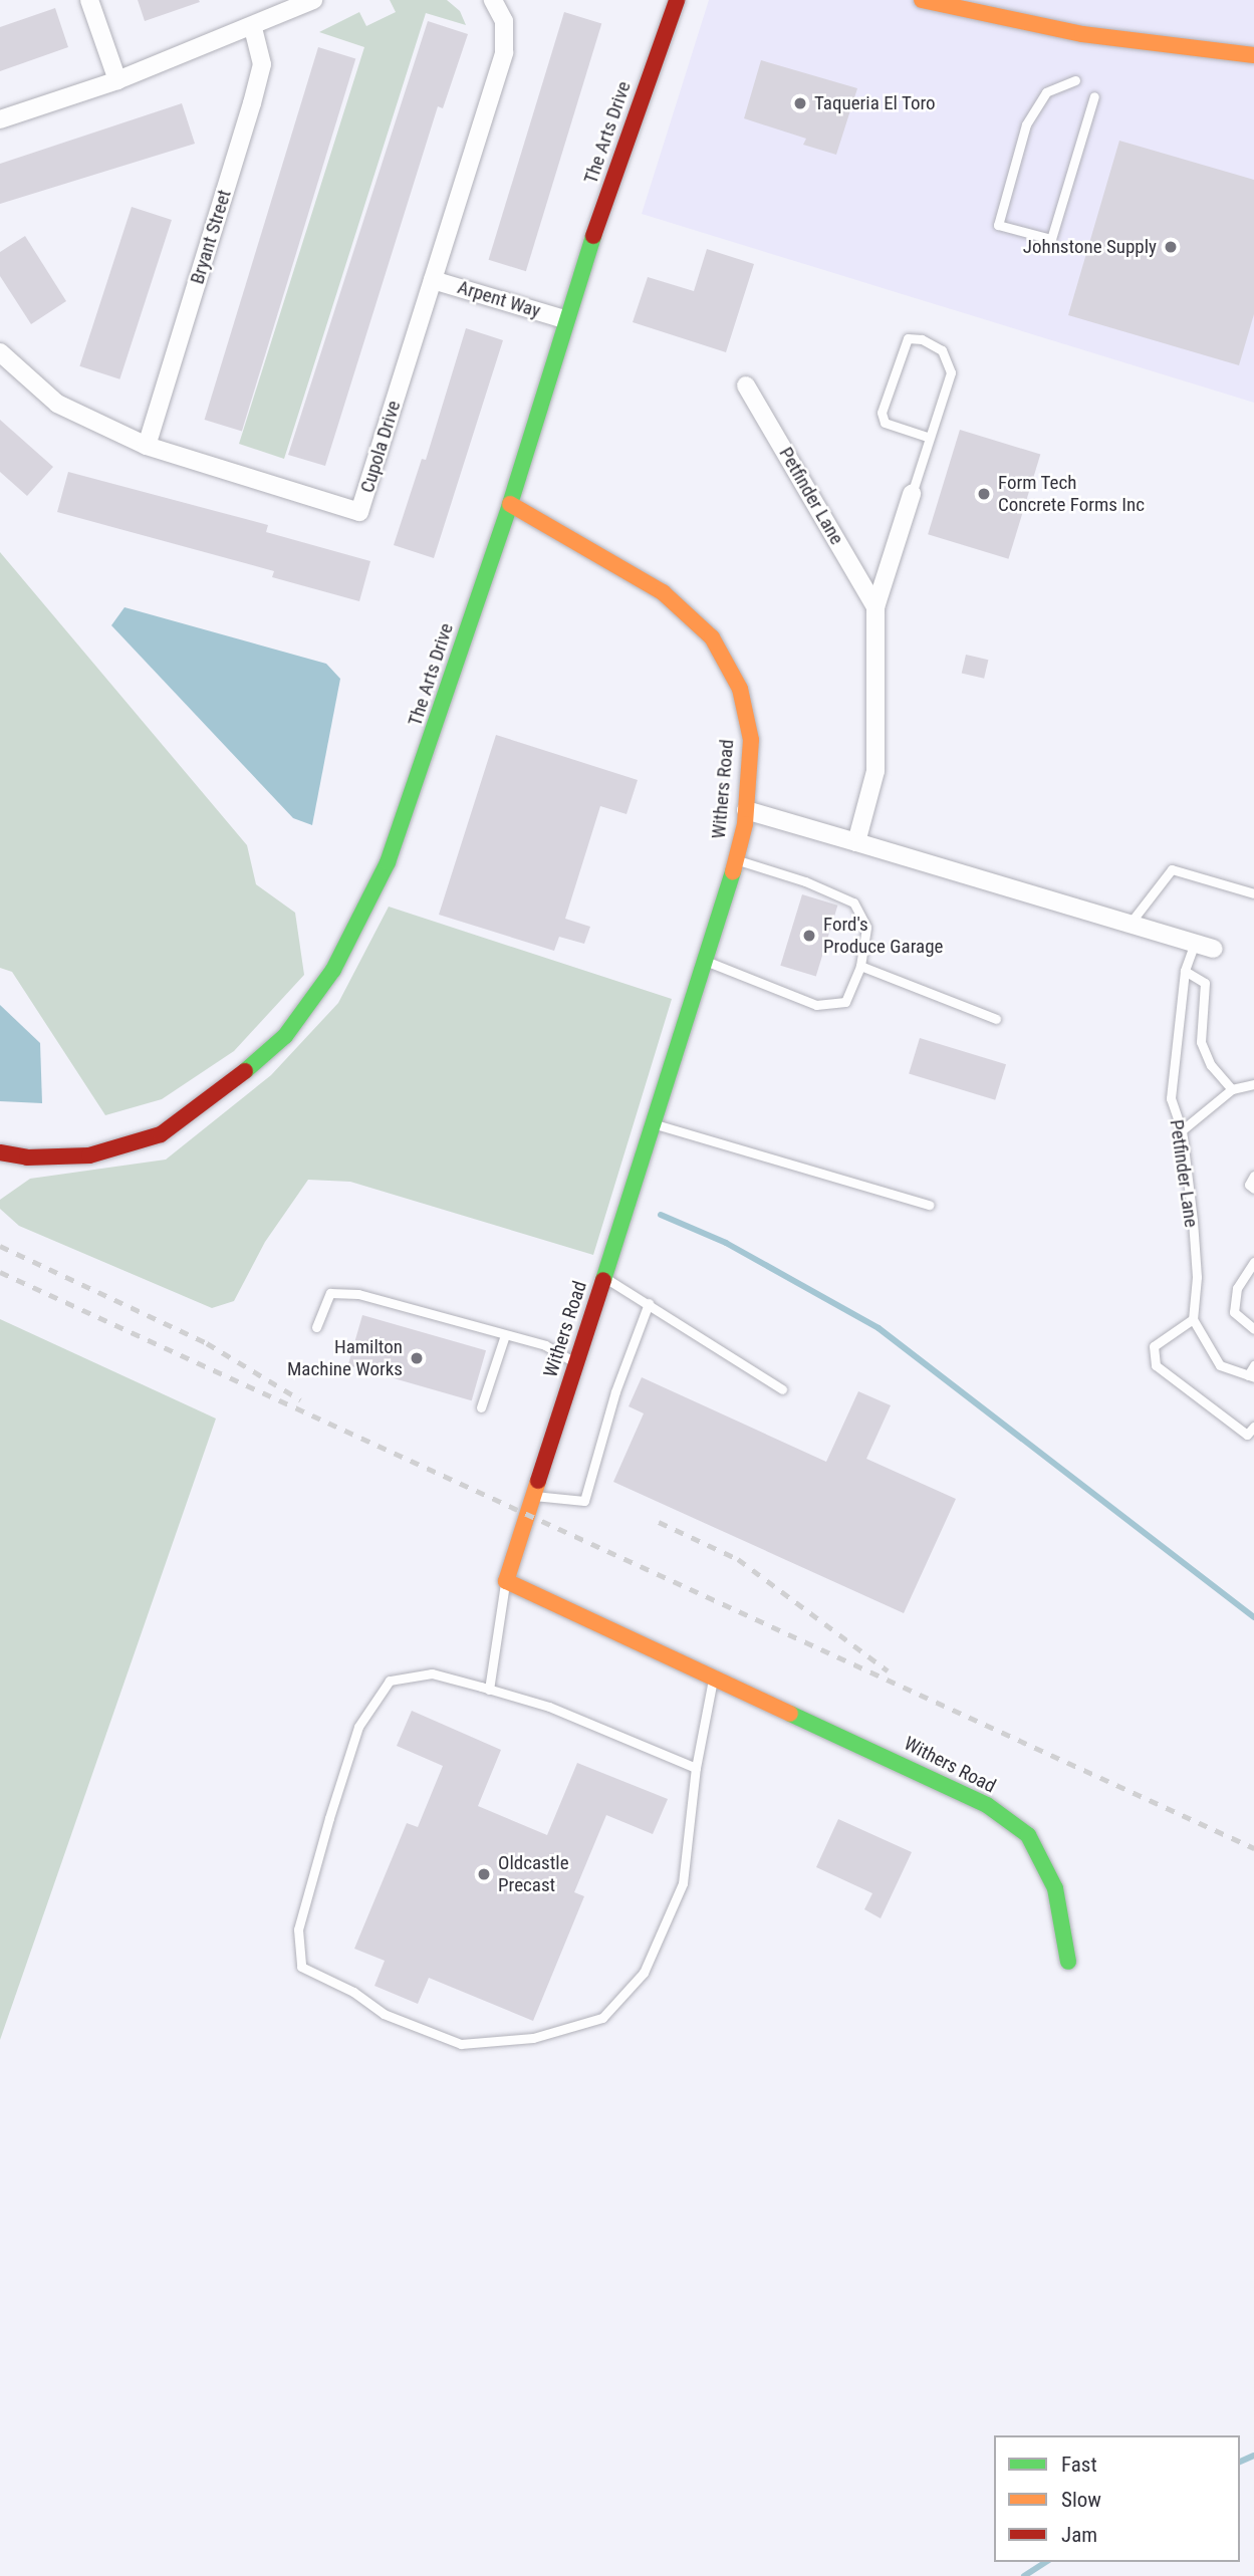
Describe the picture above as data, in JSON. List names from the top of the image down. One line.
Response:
{"streets":{"street":["The Arts Drive","Bryant Street","Arpent Way","Cupola Drive","Petfinder Lane","Withers Road"]},"crossings":[["The Arts Drive","Arpent Way"],["The Arts Drive","Withers Road"],["Bryant Street","Cupola Drive"],["Arpent Way","Cupola Drive"]],"places":["Taqueria El Toro","Johnstone Supply","Form Tech Concrete Forms Inc","Ford's Produce Garage","Hamilton Machine Works","Oldcastle Precast"],"legend":["Fast","Slow","Jam"]}
